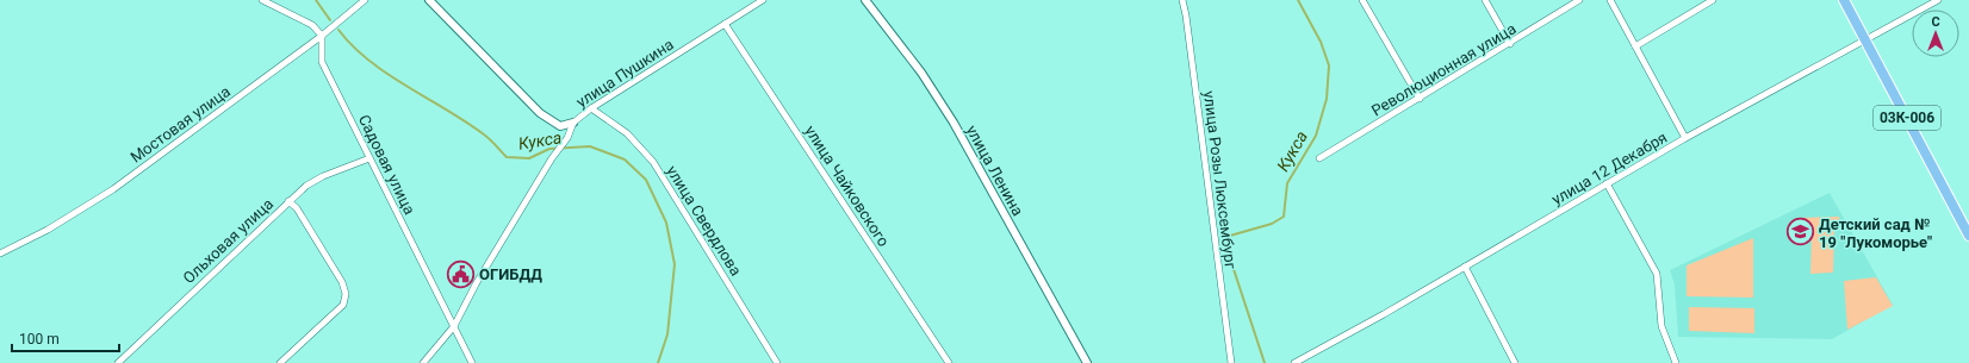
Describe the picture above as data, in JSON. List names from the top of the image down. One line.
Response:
{"streets":{"main road":["03К-006"],"street":["Революционная улица","улица Пушкина","Мостовая улица","Садовая улица","улица 12 Декабря","улица Ленина","улица Розы Люксембург","улица Чайковского","улица Свердлова","Ольховая улица"]},"crossings":[["улица Пушкина","Садовая улица"],["улица Пушкина","улица Чайковского"],["улица Пушкина","улица Свердлова"],["03К-006","улица 12 Декабря"],["Мостовая улица","Садовая улица"],["Садовая улица","Ольховая улица"]],"water":["Кукса"],"places":{"school or university":["Детский сад № 19 \"Лукоморье\""],"public building":["ОГИБДД"]},"scale_bar":"100 m","north":"top"}
